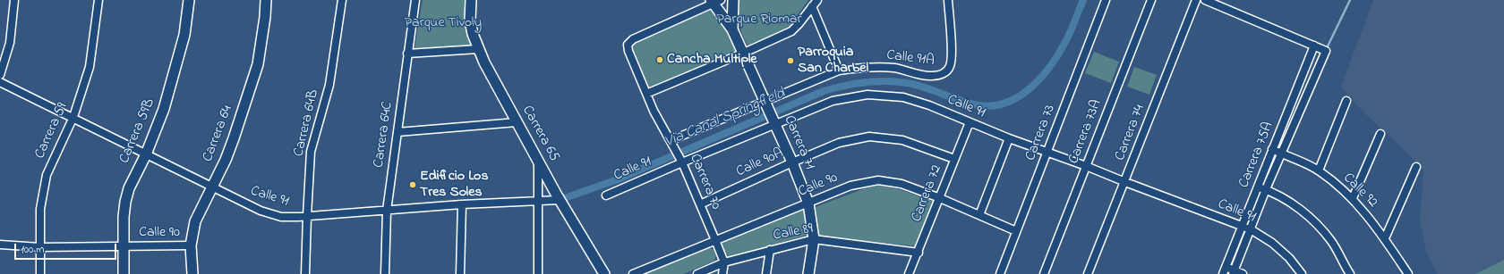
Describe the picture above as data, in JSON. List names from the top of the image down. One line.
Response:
{"streets":{"street":["Calle 91A","Calle 91","Carrera 64B","Carrera 59","Carrera 59B","Carrera 73A","Carrera 73","Carrera 74","Carrera 64","Carrera 65","Carrera 64C","Carrera 71","Carrera 75A","Calle 90A","Carrera 70","Calle 90","Calle 92","Carrera 72","Calle 89"]},"crossings":[["Calle 91A","Carrera 71"],["Calle 91A","Carrera 70"],["Calle 91","Carrera 64B"],["Calle 91","Carrera 59"],["Calle 91","Carrera 59B"],["Calle 91","Carrera 73A"],["Calle 91","Carrera 73"],["Calle 91","Carrera 74"],["Calle 91","Carrera 64"],["Calle 91","Carrera 65"],["Calle 91","Carrera 64C"],["Calle 91","Carrera 71"],["Calle 91","Carrera 75A"],["Calle 91","Carrera 70"],["Calle 91","Carrera 72"],["Carrera 59","Calle 90"],["Carrera 59B","Calle 90"],["Carrera 73","Calle 90"],["Carrera 64","Calle 90"],["Carrera 71","Calle 90A"],["Carrera 71","Carrera 70"],["Carrera 71","Calle 90"],["Carrera 71","Calle 89"],["Carrera 75A","Calle 92"],["Calle 90A","Carrera 70"],["Calle 90A","Carrera 72"],["Carrera 70","Calle 90"],["Carrera 70","Calle 89"],["Calle 90","Carrera 72"],["Carrera 72","Calle 89"]],"water":["Via Canal Springfield"],"parks":["Parque Riomar","Parque Tivoly"],"places":["Cancha Multiple","Parroquia San Charbel","Edificio Los Tres Soles"],"scale_bar":"100 m"}
